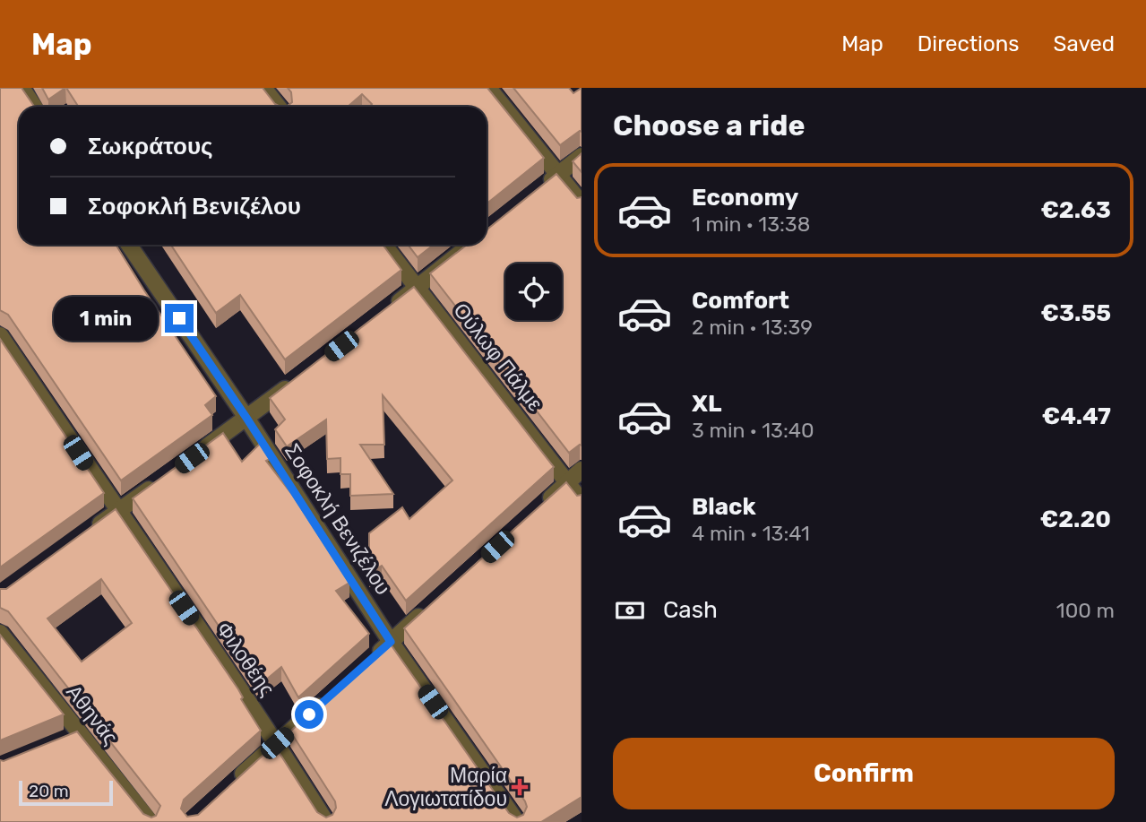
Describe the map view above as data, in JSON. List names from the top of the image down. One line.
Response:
{"streets":{"street":["Ούλωφ Πάλμε","Σοφοκλή Βενιζέλου","Φιλοθέης","Αθηνάς"]},"places":{"health":["Μαρία Λογιωτατίδου"]},"scale_bar":"20 m","page":{"header":"Map","nav":["Map","Directions","Saved"],"heading":"Choose a ride","banner":["Σωκράτους","Σοφοκλή Βενιζέλου"],"list":[{"name":"Economy","note":"1 min · 13:38","value":"€2.63"},{"name":"Comfort","note":"2 min · 13:39","value":"€3.55"},{"name":"XL","note":"3 min · 13:40","value":"€4.47"},{"name":"Black","note":"4 min · 13:41","value":"€2.20"}],"bubble":"1 min","pay":["Cash","100 m"],"buttons":"Confirm","scale":"20 m"}}
